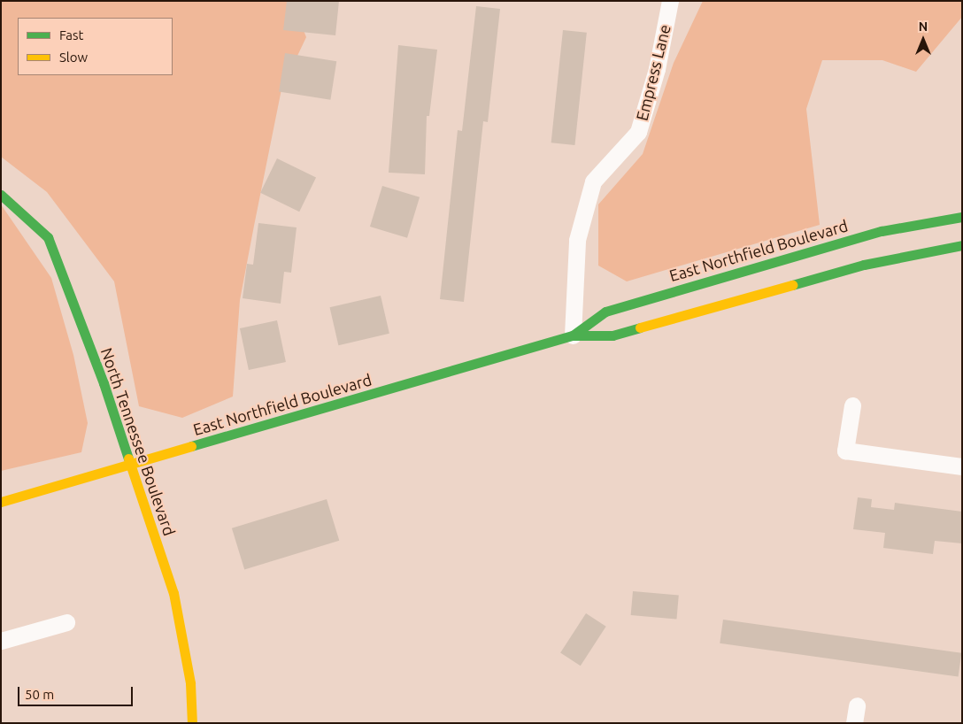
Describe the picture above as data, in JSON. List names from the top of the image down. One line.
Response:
{"streets":{"main road":["East Northfield Boulevard","North Tennessee Boulevard"],"street":["Empress Lane"]},"crossings":[["Empress Lane","East Northfield Boulevard"],["East Northfield Boulevard","North Tennessee Boulevard"]],"legend":["Fast","Slow"],"scale_bar":"50 m","north":"top"}
